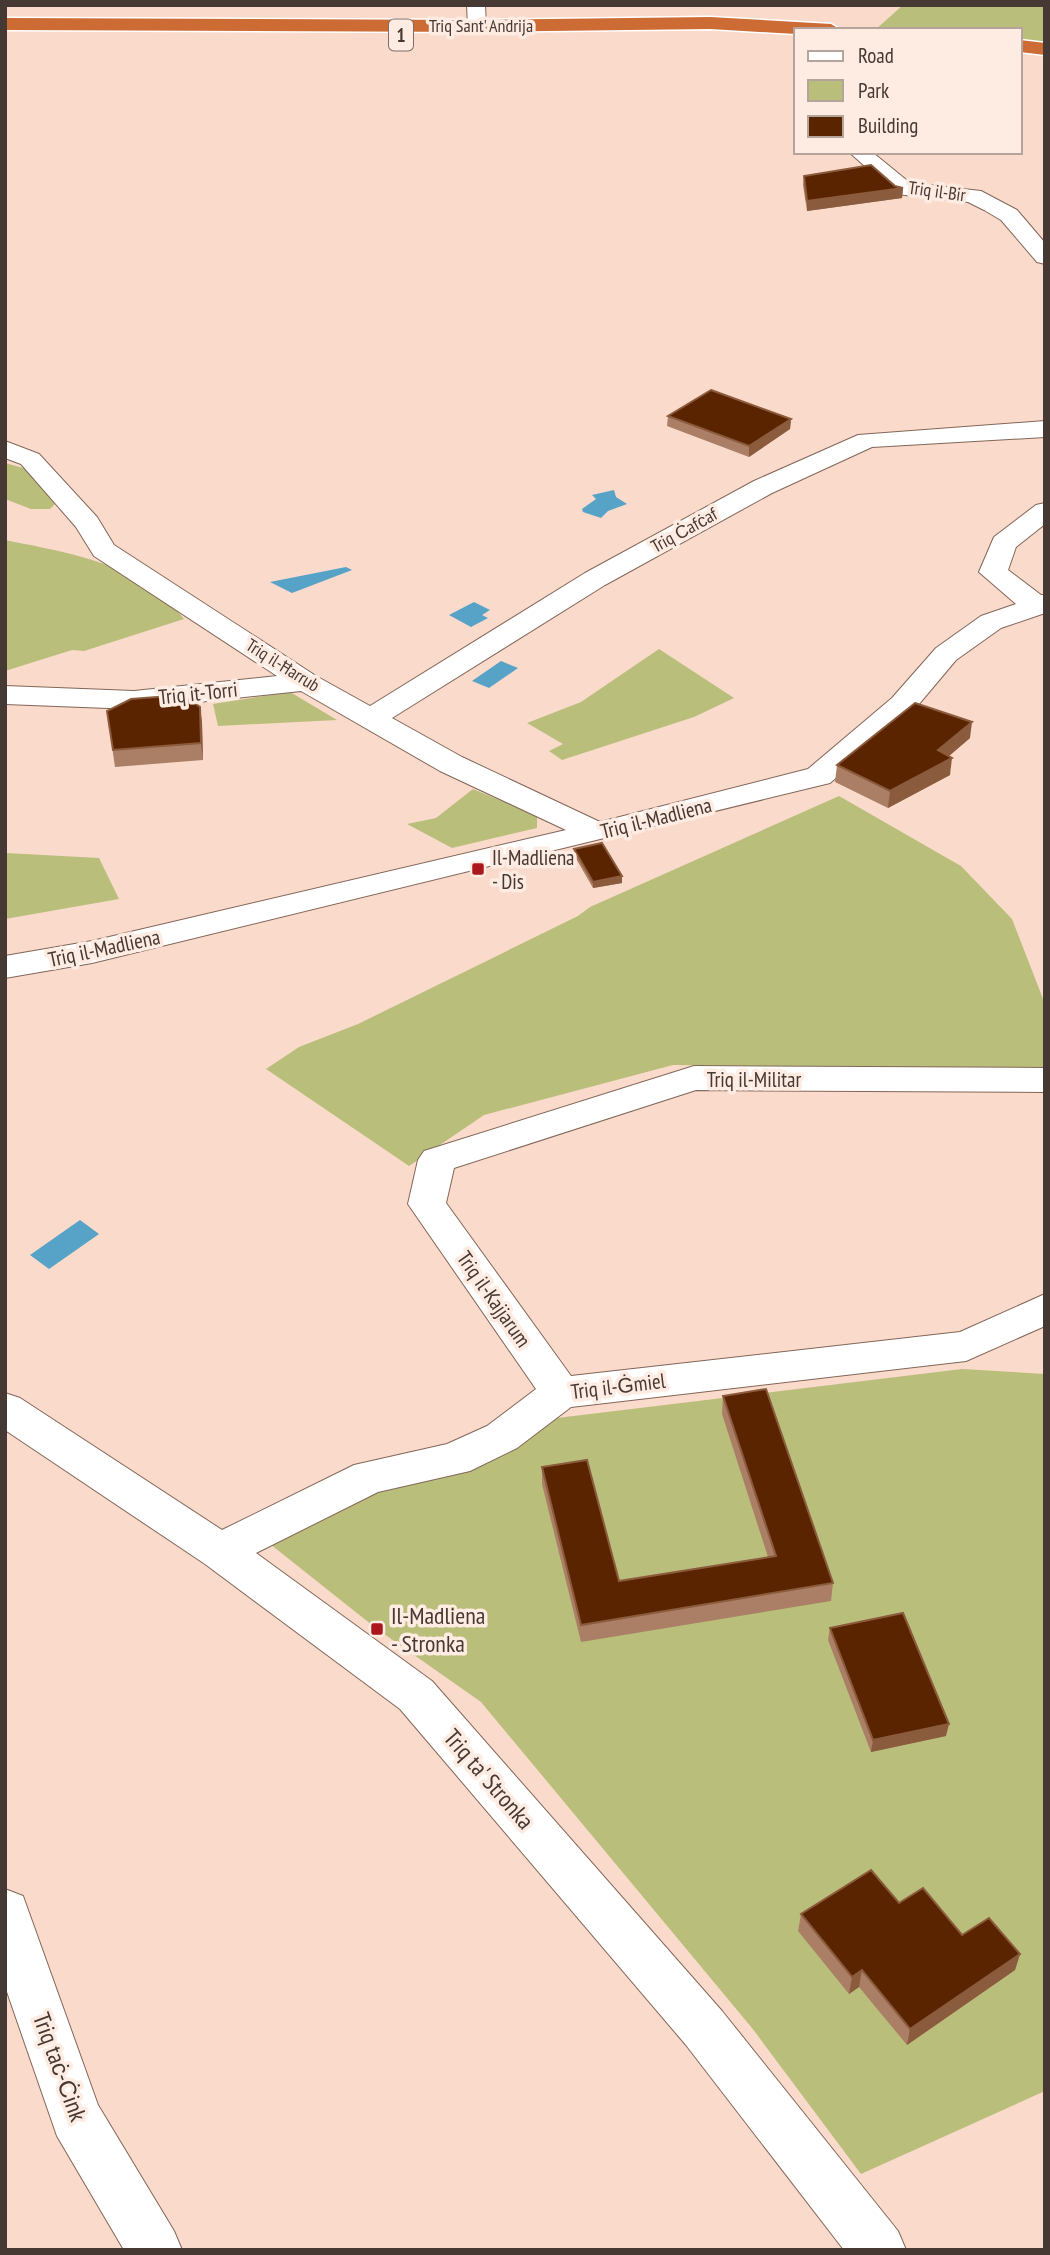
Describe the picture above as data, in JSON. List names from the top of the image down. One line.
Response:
{"streets":{"highway":["Triq Sant' Andrija","1"],"street":["Triq il-Bir","Triq Ċafċaf","Triq il-Ħarrub","Triq it-Torri","Triq il-Madliena","Triq il-Militar","Triq il-Kajjarum","Triq il-Ġmiel","Triq ta' Stronka","Triq taċ-Ċink"]},"crossings":[["Triq Ċafċaf","Triq il-Ħarrub"],["Triq il-Ħarrub","Triq it-Torri"],["Triq il-Ħarrub","Triq il-Madliena"],["Triq il-Militar","Triq il-Kajjarum"],["Triq il-Kajjarum","Triq il-Ġmiel"],["Triq il-Ġmiel","Triq ta' Stronka"]],"places":{"transit":["Il-Madliena - Dis","Il-Madliena - Stronka"]},"legend":["Road","Park","Building"]}
